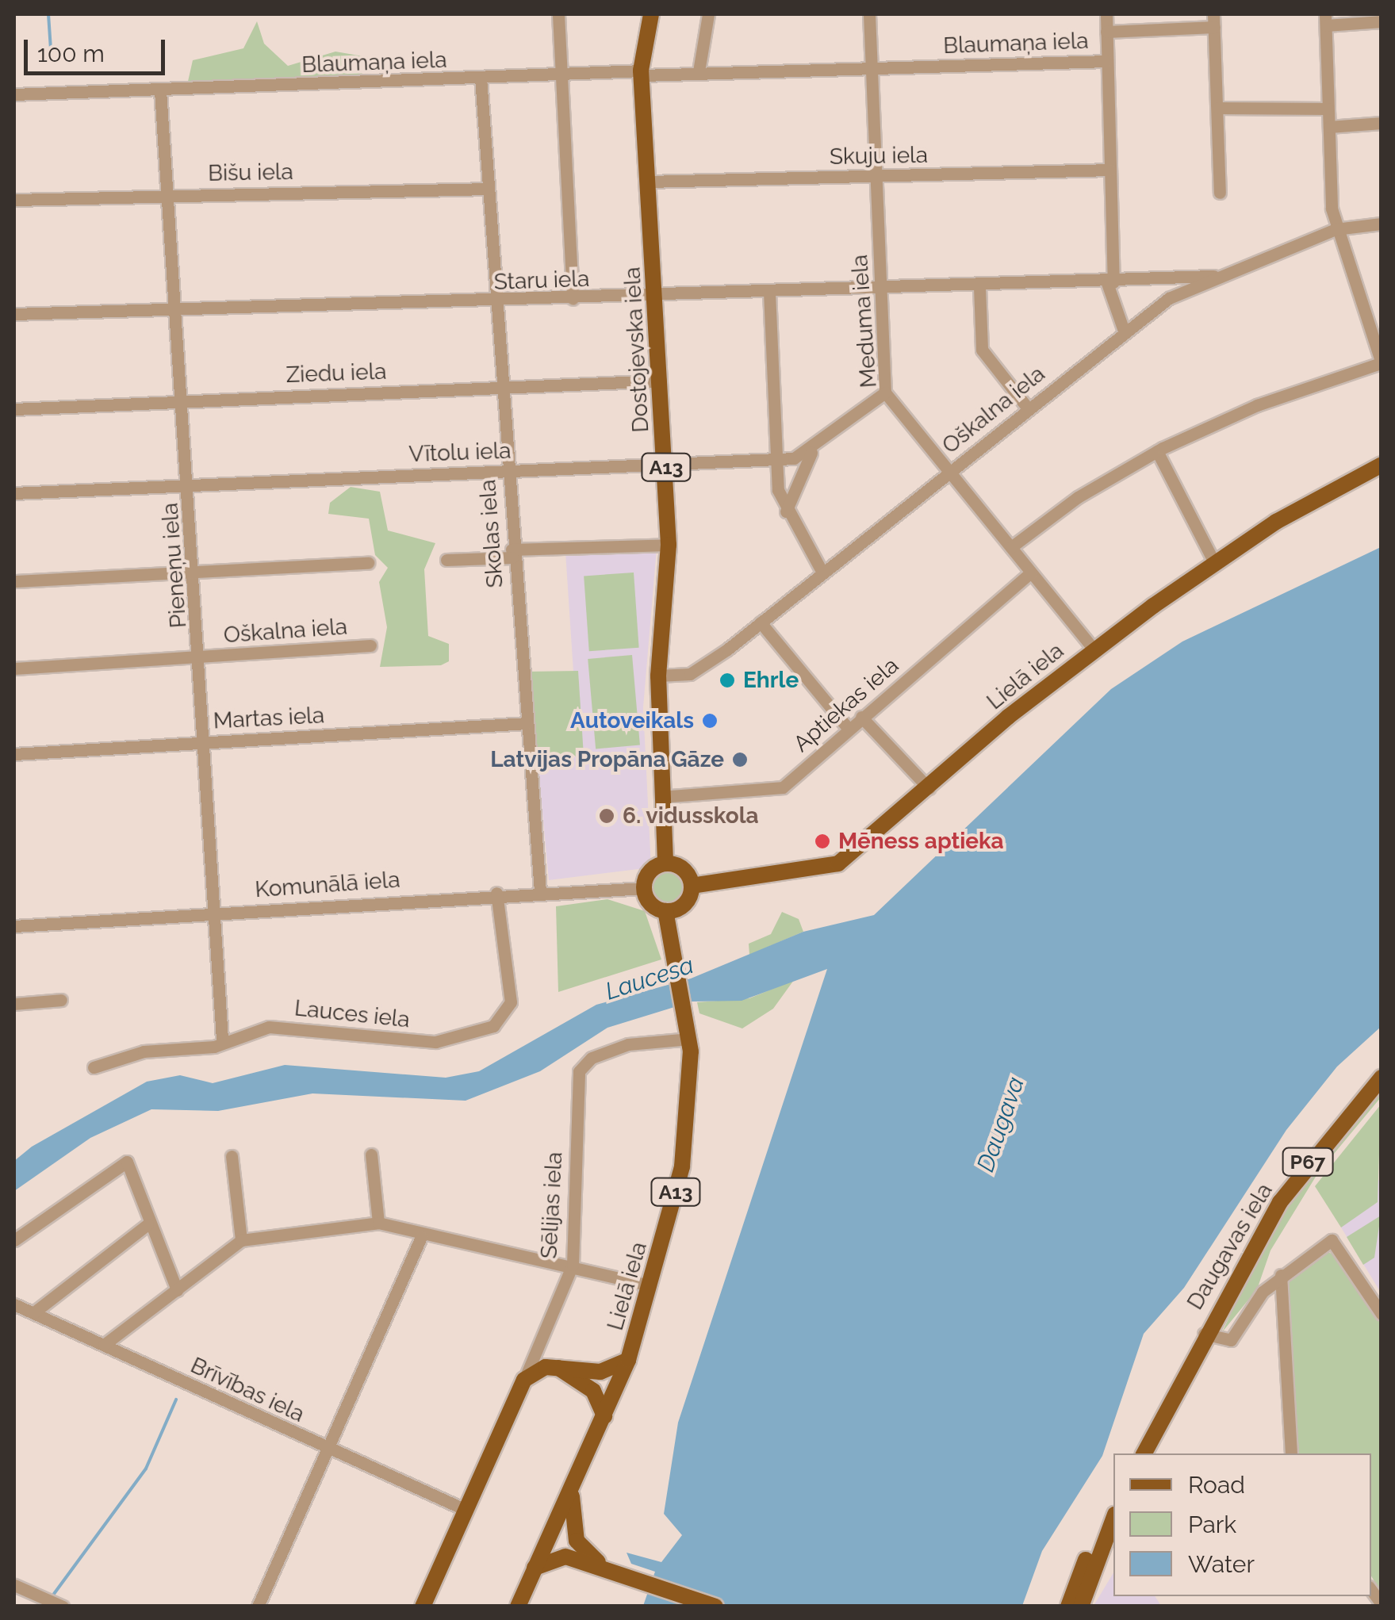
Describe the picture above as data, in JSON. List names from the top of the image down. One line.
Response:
{"streets":{"main road":["Dostojevska iela","A13","Lielā iela","P67","Sēlijas iela","Daugavas iela"],"street":["Blaumaņa iela","Skuju iela","Bišu iela","Staru iela","Meduma iela","Ziedu iela","Oškalna iela","Vītolu iela","Skolas iela","Pieneņu iela","Aptiekas iela","Martas iela","Komunālā iela","Lauces iela","Brīvības iela"]},"crossings":[["Blaumaņa iela","Meduma iela"],["Blaumaņa iela","Dostojevska iela"],["Blaumaņa iela","A13"],["Blaumaņa iela","Skolas iela"],["Blaumaņa iela","Pieneņu iela"],["Skuju iela","Meduma iela"],["Skuju iela","Dostojevska iela"],["Bišu iela","Skolas iela"],["Bišu iela","Pieneņu iela"],["Staru iela","Meduma iela"],["Staru iela","Dostojevska iela"],["Staru iela","Oškalna iela"],["Staru iela","Skolas iela"],["Staru iela","Pieneņu iela"],["Meduma iela","Oškalna iela"],["Meduma iela","Vītolu iela"],["Meduma iela","Lielā iela"],["Meduma iela","Aptiekas iela"],["Dostojevska iela","Ziedu iela"],["Dostojevska iela","Oškalna iela"],["Dostojevska iela","Vītolu iela"],["Dostojevska iela","A13"],["Dostojevska iela","Lielā iela"],["Dostojevska iela","Aptiekas iela"],["Dostojevska iela","Komunālā iela"],["Ziedu iela","Skolas iela"],["Ziedu iela","Pieneņu iela"],["Oškalna iela","Pieneņu iela"],["Vītolu iela","Skolas iela"],["Vītolu iela","Pieneņu iela"],["A13","Lielā iela"],["Skolas iela","Martas iela"],["Skolas iela","Komunālā iela"],["Pieneņu iela","Martas iela"],["Pieneņu iela","Komunālā iela"],["Pieneņu iela","Lauces iela"],["Lielā iela","Komunālā iela"],["Lielā iela","Sēlijas iela"],["Komunālā iela","Lauces iela"],["Sēlijas iela","Brīvības iela"]],"water":["Laucesa","Daugava"],"places":["Ehrle","Autoveikals","Latvijas Propāna Gāze","6. vidusskola","Mēness aptieka"],"legend":["Road","Park","Water"],"scale_bar":"100 m"}
